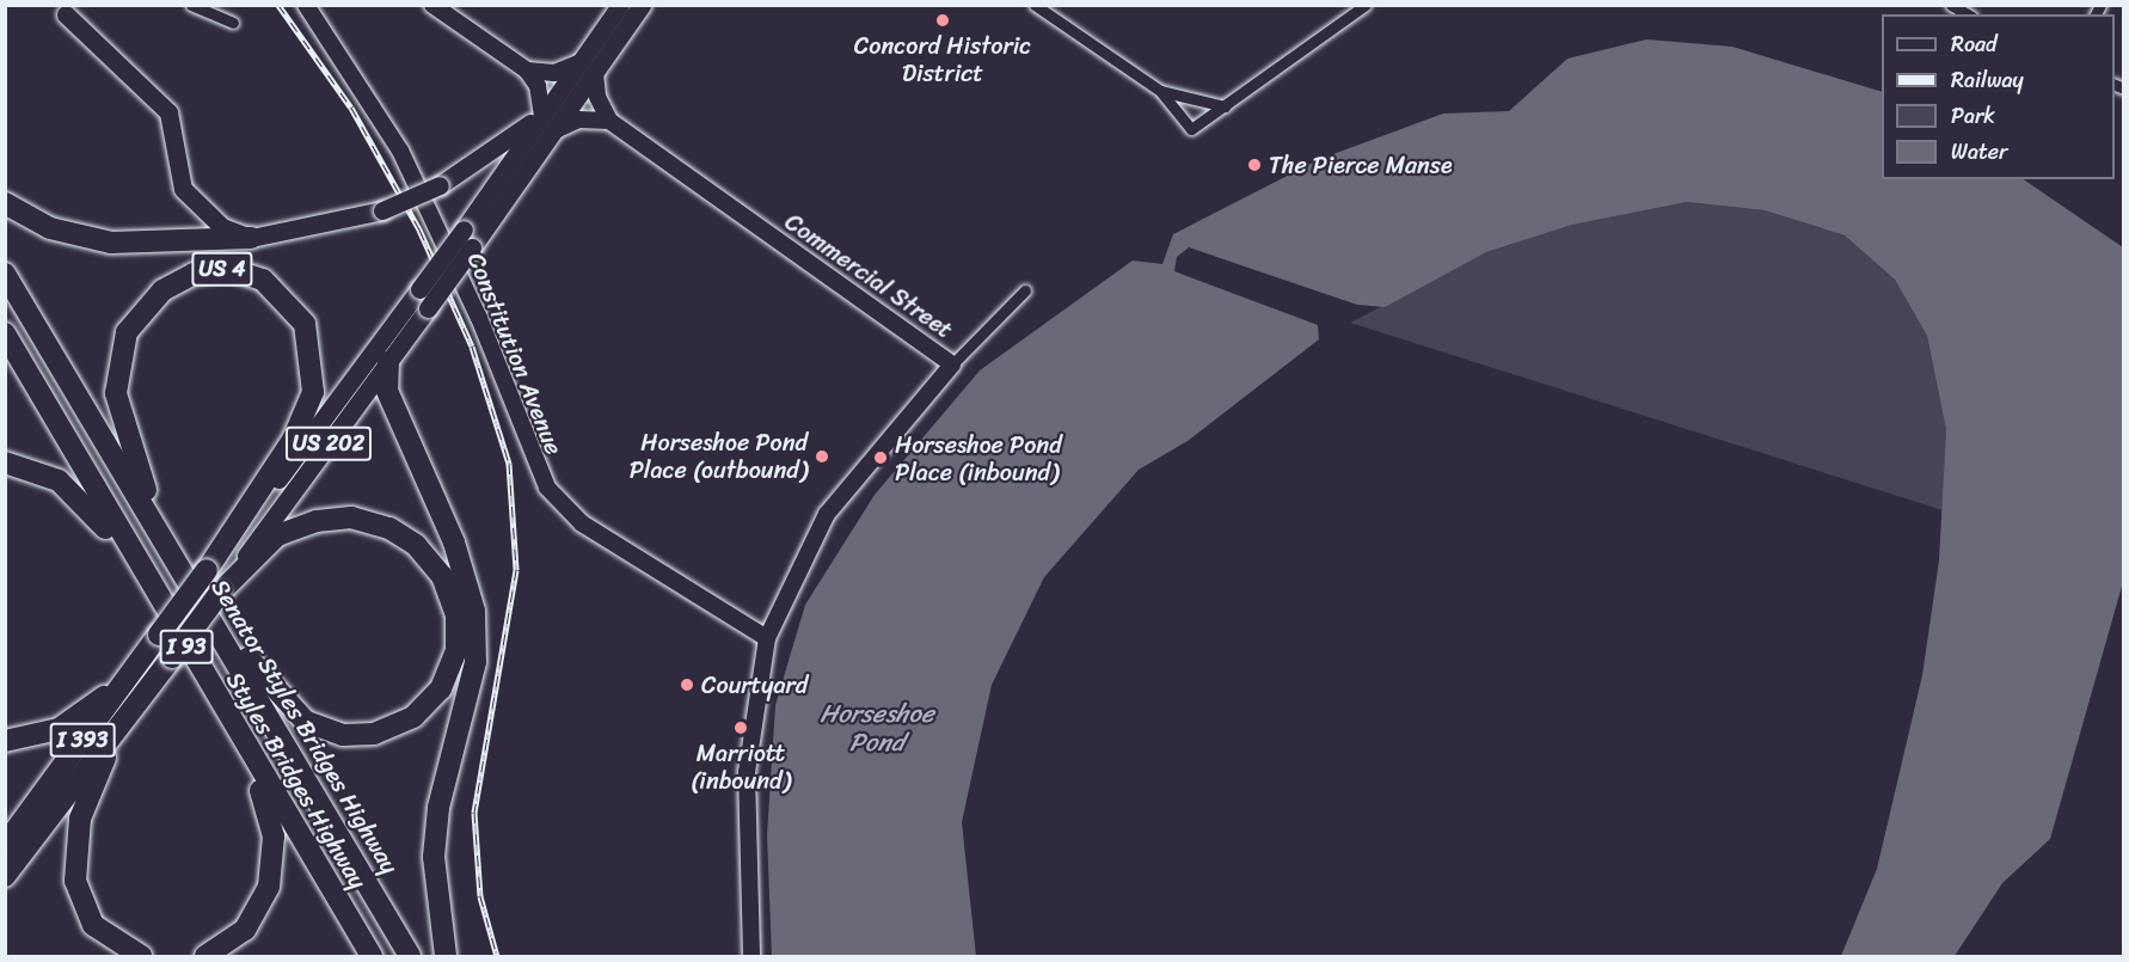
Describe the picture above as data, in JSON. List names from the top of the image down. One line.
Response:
{"streets":{"highway":["US 4","I 93","Senator Styles Bridges Highway","I 393","Styles Bridges Highway"],"main road":["US 202"],"street":["Commercial Street","Constitution Avenue"]},"crossings":[["US 4","US 202"],["US 4","I 93"],["US 4","Senator Styles Bridges Highway"],["US 4","I 393"],["Commercial Street","Constitution Avenue"],["US 202","I 393"],["I 93","Senator Styles Bridges Highway"]],"water":["Horseshoe Pond"],"places":["Concord Historic District","The Pierce Manse","Horseshoe Pond Place (outbound)","Horseshoe Pond Place (inbound)","Courtyard","Marriott (inbound)"],"legend":["Road","Railway","Park","Water"]}
